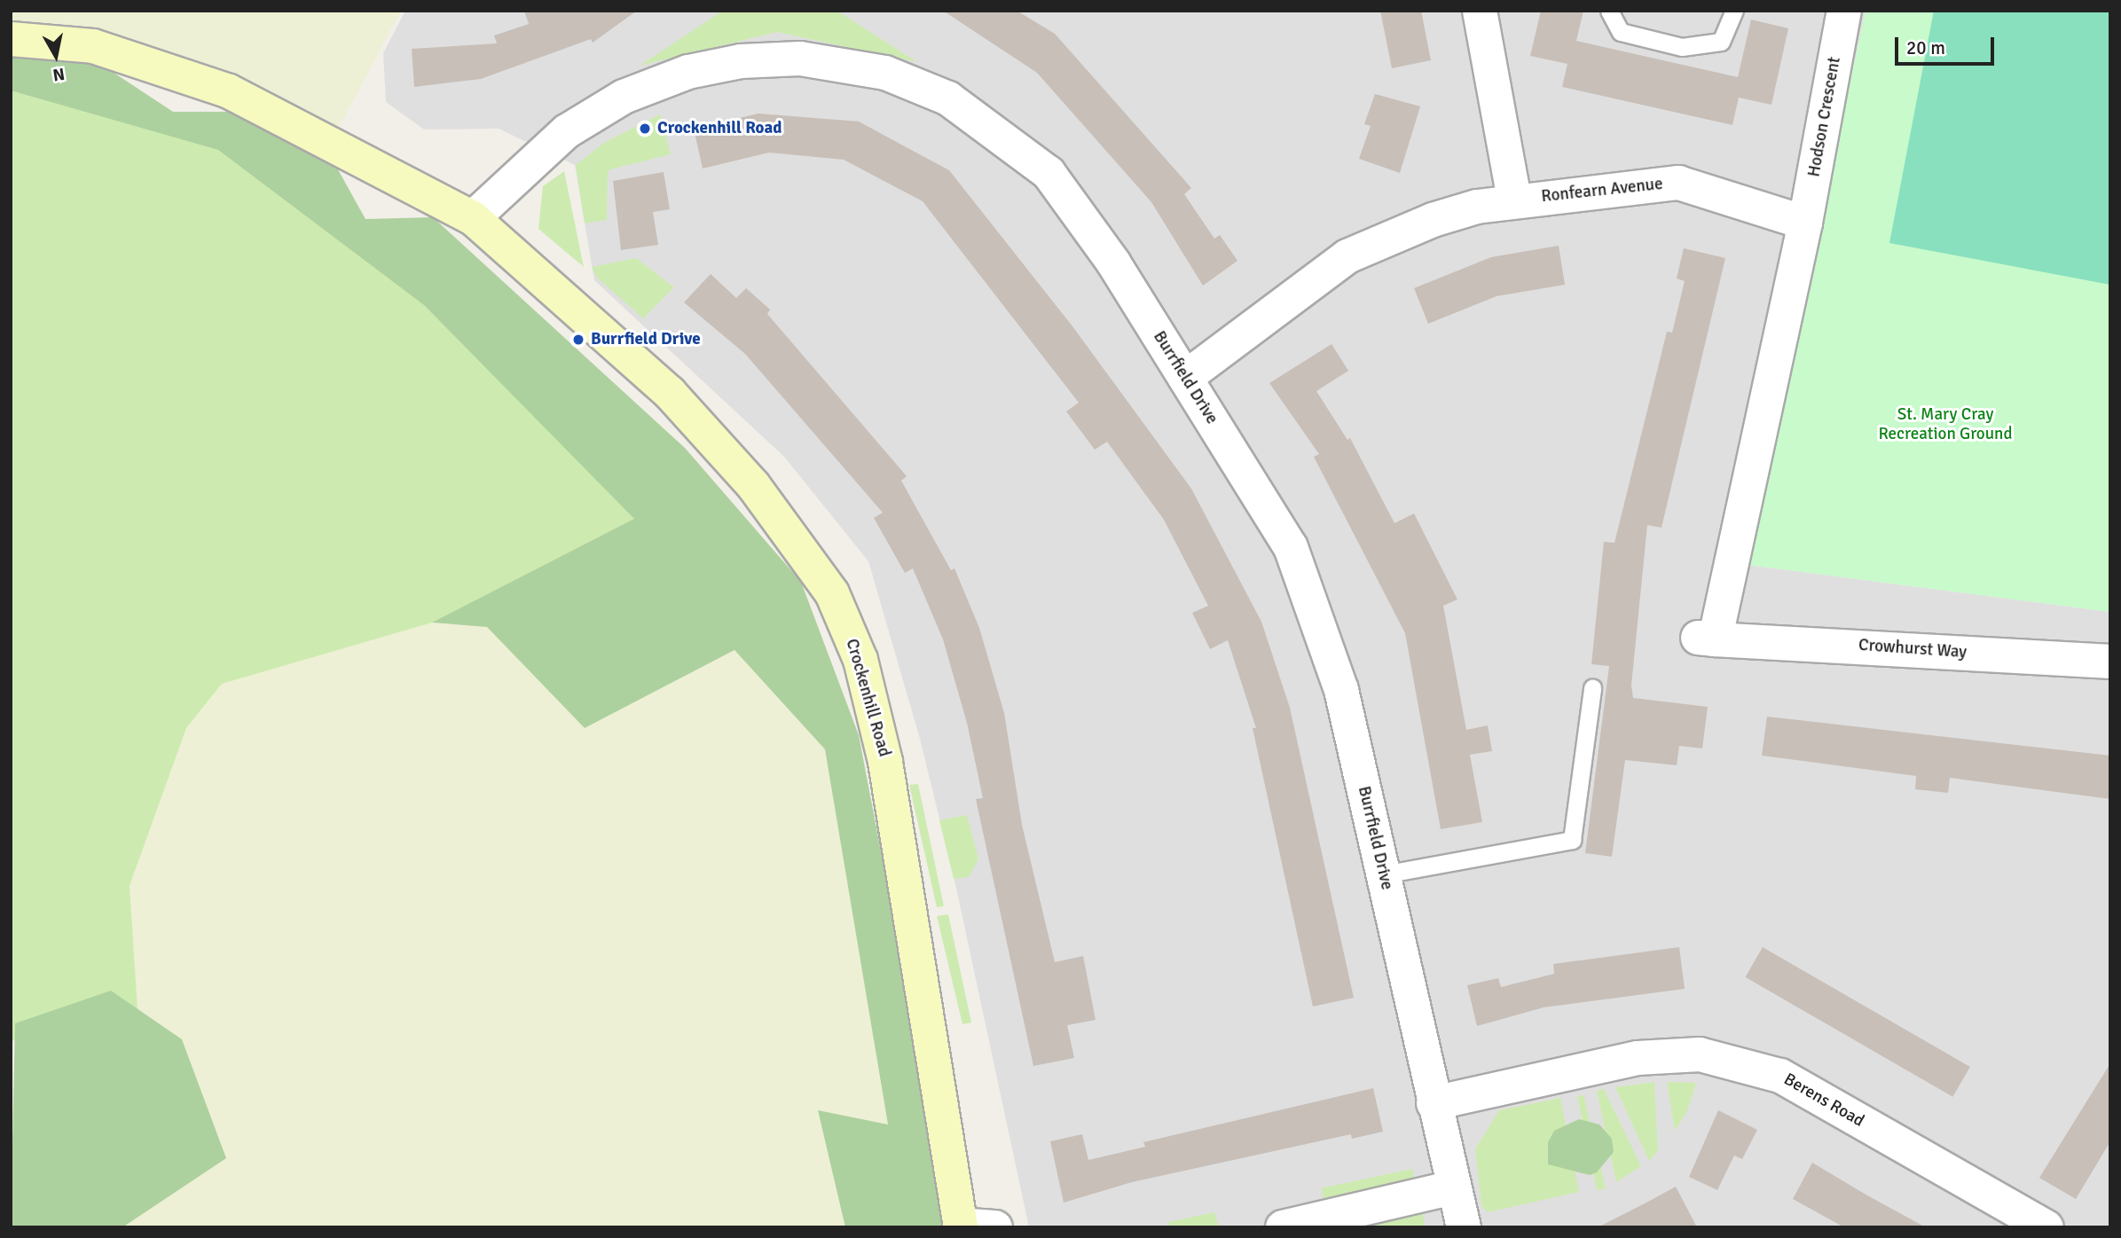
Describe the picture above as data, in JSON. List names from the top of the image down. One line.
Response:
{"streets":{"main road":["Crockenhill Road"],"street":["Hodson Crescent","Ronfearn Avenue","Burrfield Drive","Crowhurst Way","Berens Road"]},"crossings":[["Hodson Crescent","Ronfearn Avenue"],["Hodson Crescent","Crowhurst Way"],["Ronfearn Avenue","Burrfield Drive"],["Ronfearn Avenue","Crowhurst Way"],["Burrfield Drive","Crockenhill Road"],["Burrfield Drive","Berens Road"]],"parks":["St. Mary Cray Recreation Ground"],"places":["Crockenhill Road","Burrfield Drive"],"scale_bar":"20 m","north":"bottom"}
